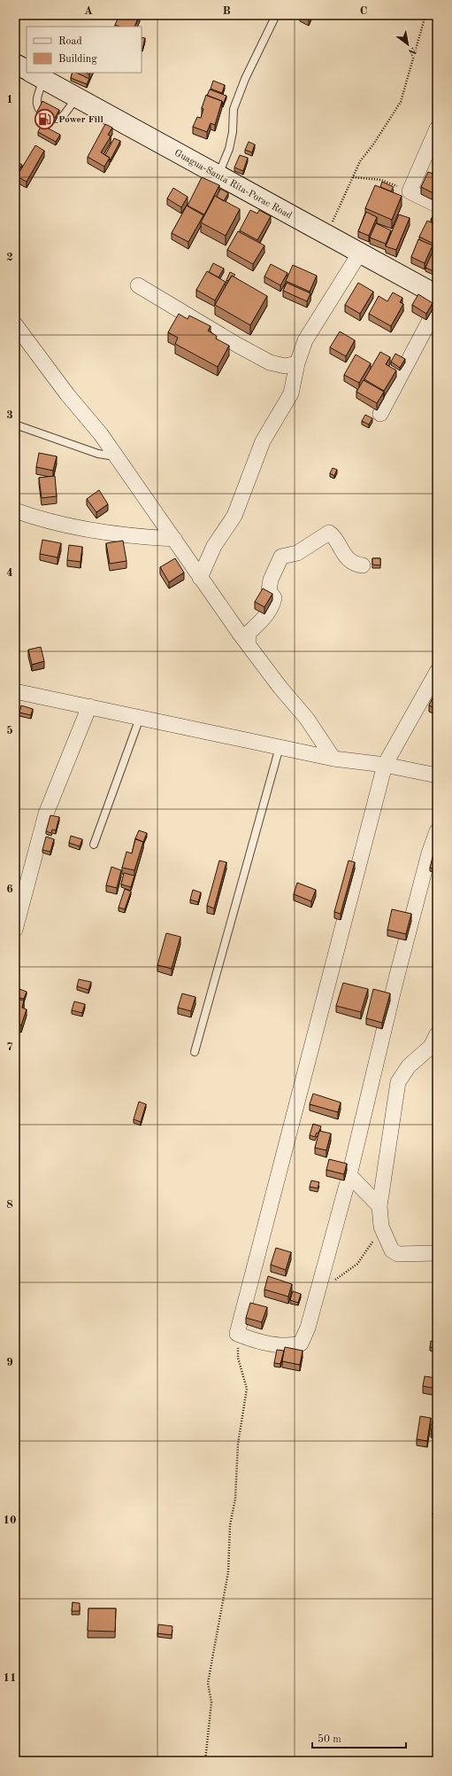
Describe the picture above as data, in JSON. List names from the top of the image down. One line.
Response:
{"streets":{"main road":["Guagua-Santa Rita-Porac Road"]},"places":{"fuel station":["Power Fill"]},"legend":["Road","Building"],"scale_bar":"50 m","north":"bottom right","grid":{"columns":["A","B","C"],"rows":["1","2","3","4","5","6","7","8","9","10","11"]}}
